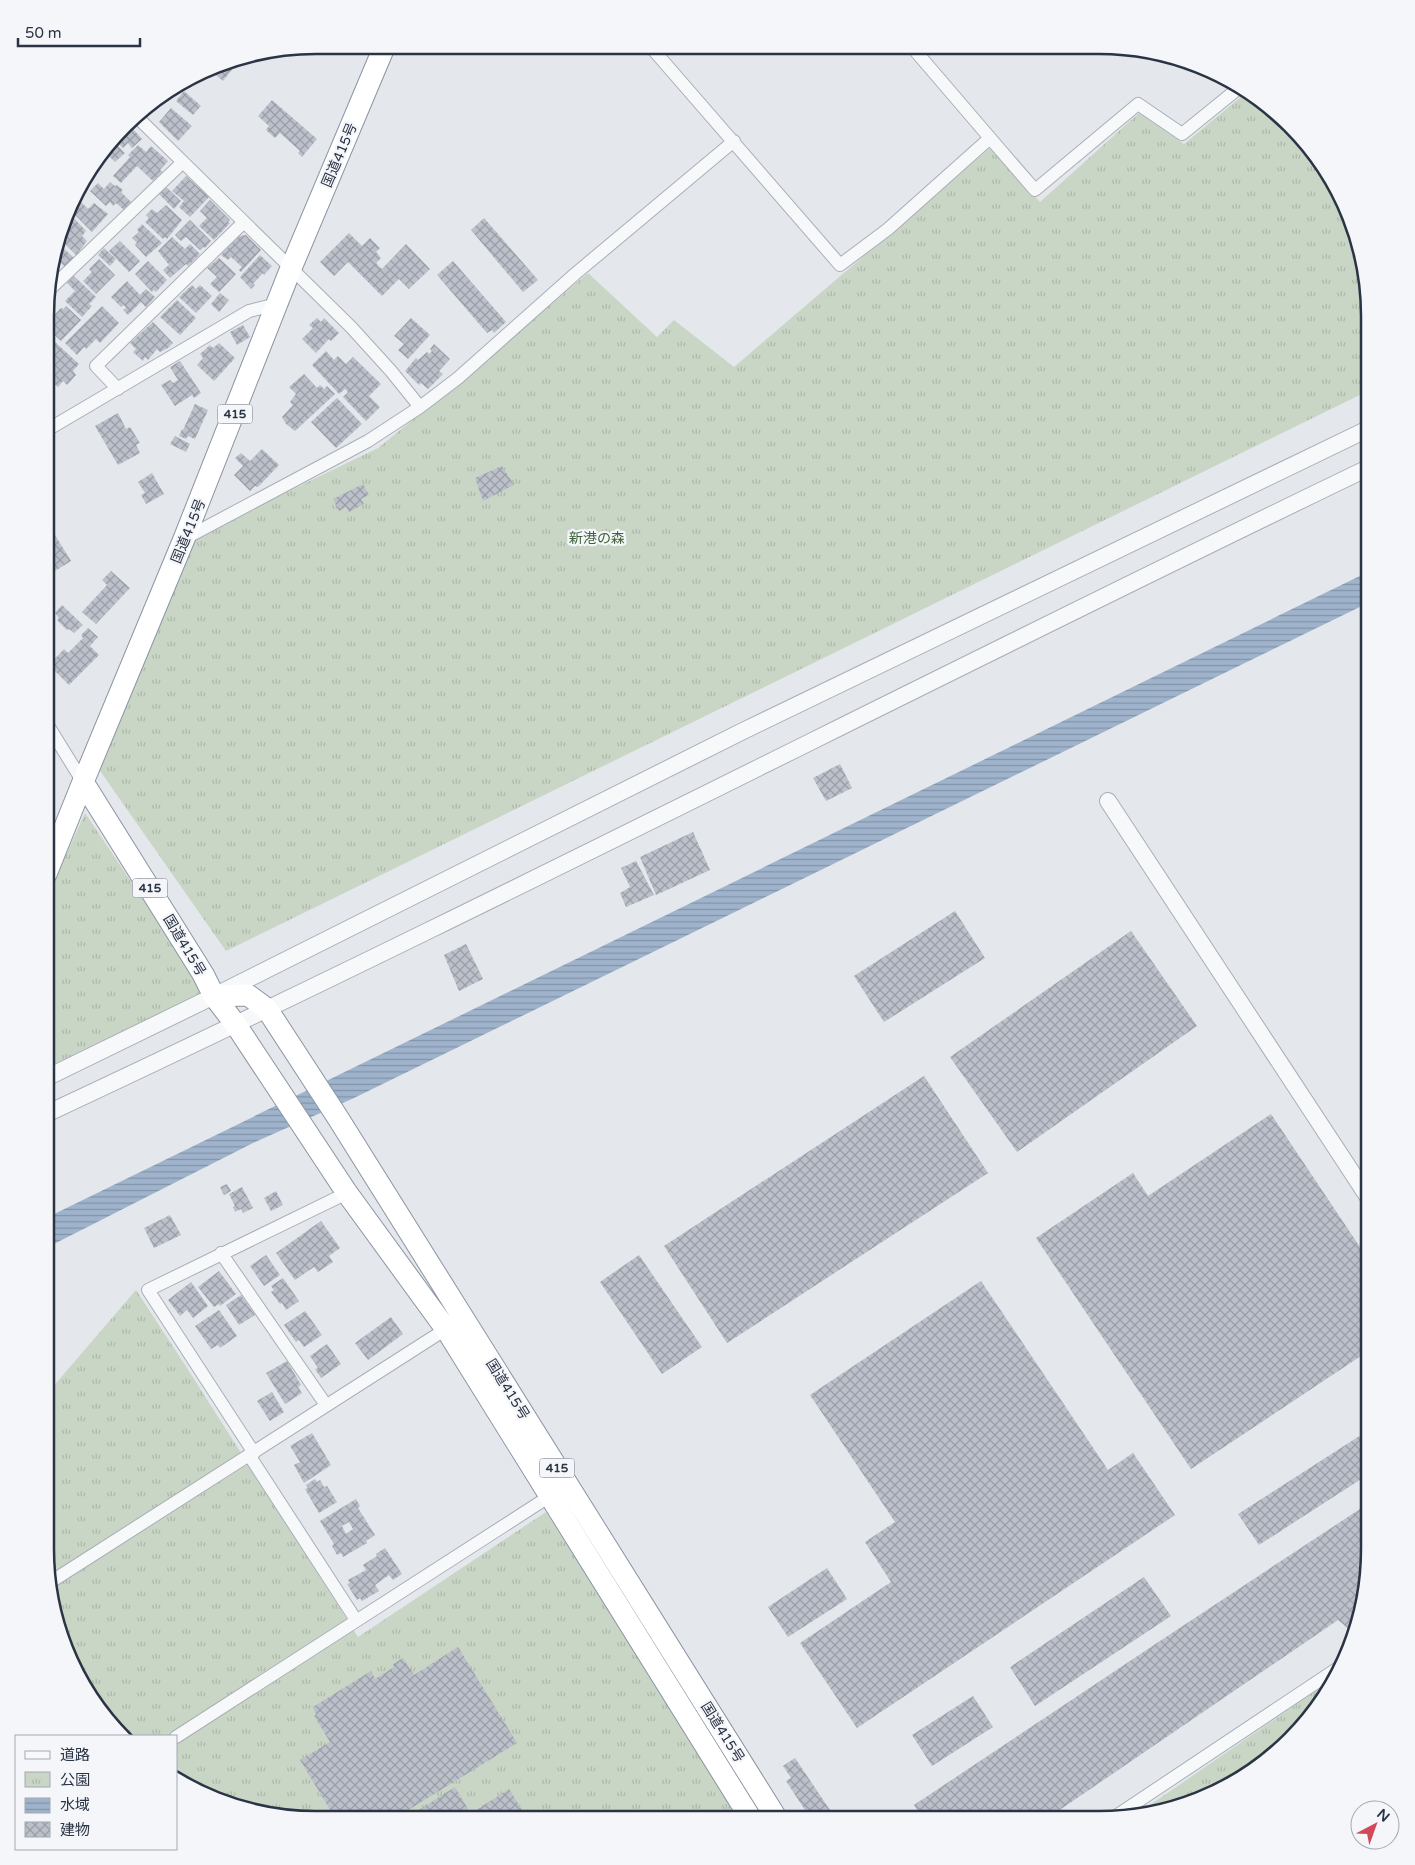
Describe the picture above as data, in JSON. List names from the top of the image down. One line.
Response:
{"streets":{"highway":["国道415号","415"]},"parks":["新港の森"],"legend":["道路","公園","水域","建物"],"scale_bar":"50 m","north":"top right"}
